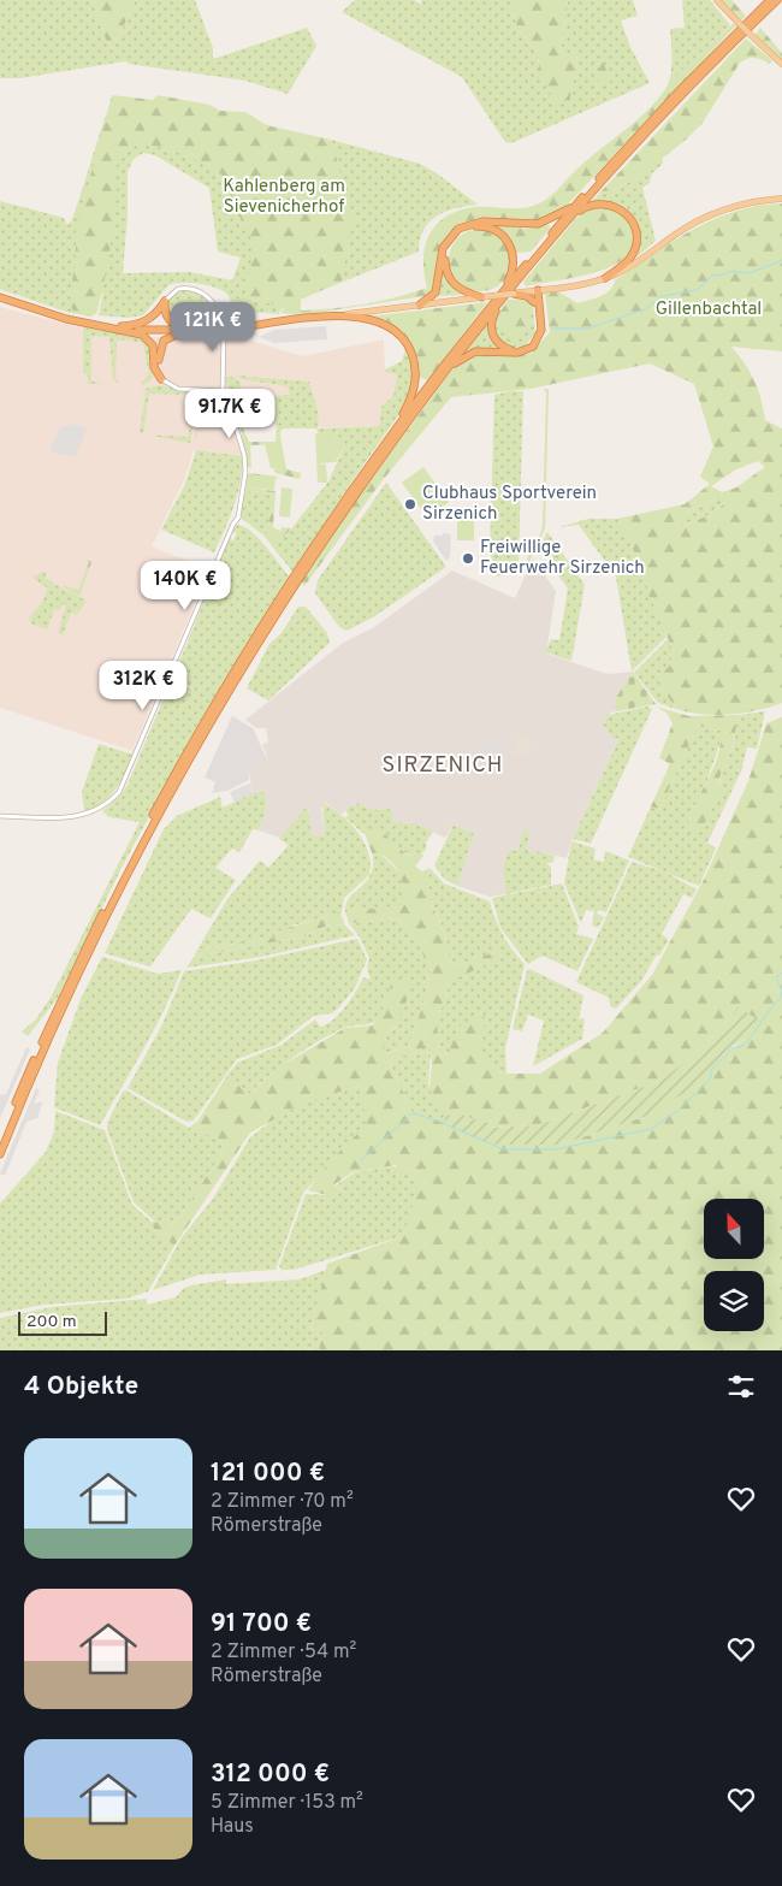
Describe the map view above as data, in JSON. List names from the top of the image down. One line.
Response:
{"districts":["SIRZENICH"],"parks":["Kahlenberg am Sievenicherhof","Gillenbachtal"],"places":["Clubhaus Sportverein Sirzenich","Freiwillige Feuerwehr Sirzenich"],"scale_bar":"200 m","north":"top","page":{"price":["121K €","91.7K €","140K €","312K €"],"scale":"200 m","heading":"4 Objekte","list":[{"name":"121 000 €","note":"2 Zimmer · 70 m² · Römerstraße"},{"name":"91 700 €","note":"2 Zimmer · 54 m² · Römerstraße"},{"name":"312 000 €","note":"5 Zimmer · 153 m² · Haus"}]}}
